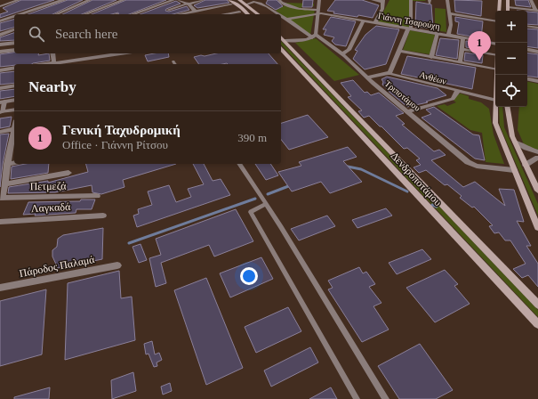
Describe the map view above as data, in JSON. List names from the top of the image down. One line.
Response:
{"streets":{"main road":["Δενδροποτάμου"],"street":["Γιάννη Τσαρούχη","Ανθέων","Τριποτάμου","Πετμεζά","Λαγκαδά","Πάροδος Παλαμά"]},"crossings":[["Ανθέων","Τριποτάμου"]],"page":{"map_buttons":["+","−"],"search":"Search here","pins":"1","heading":"Nearby","list":[{"mark":"1","name":"Γενική Ταχυδρομική","note":"Office · Γιάννη Ρίτσου","value":"390 m"}]}}
